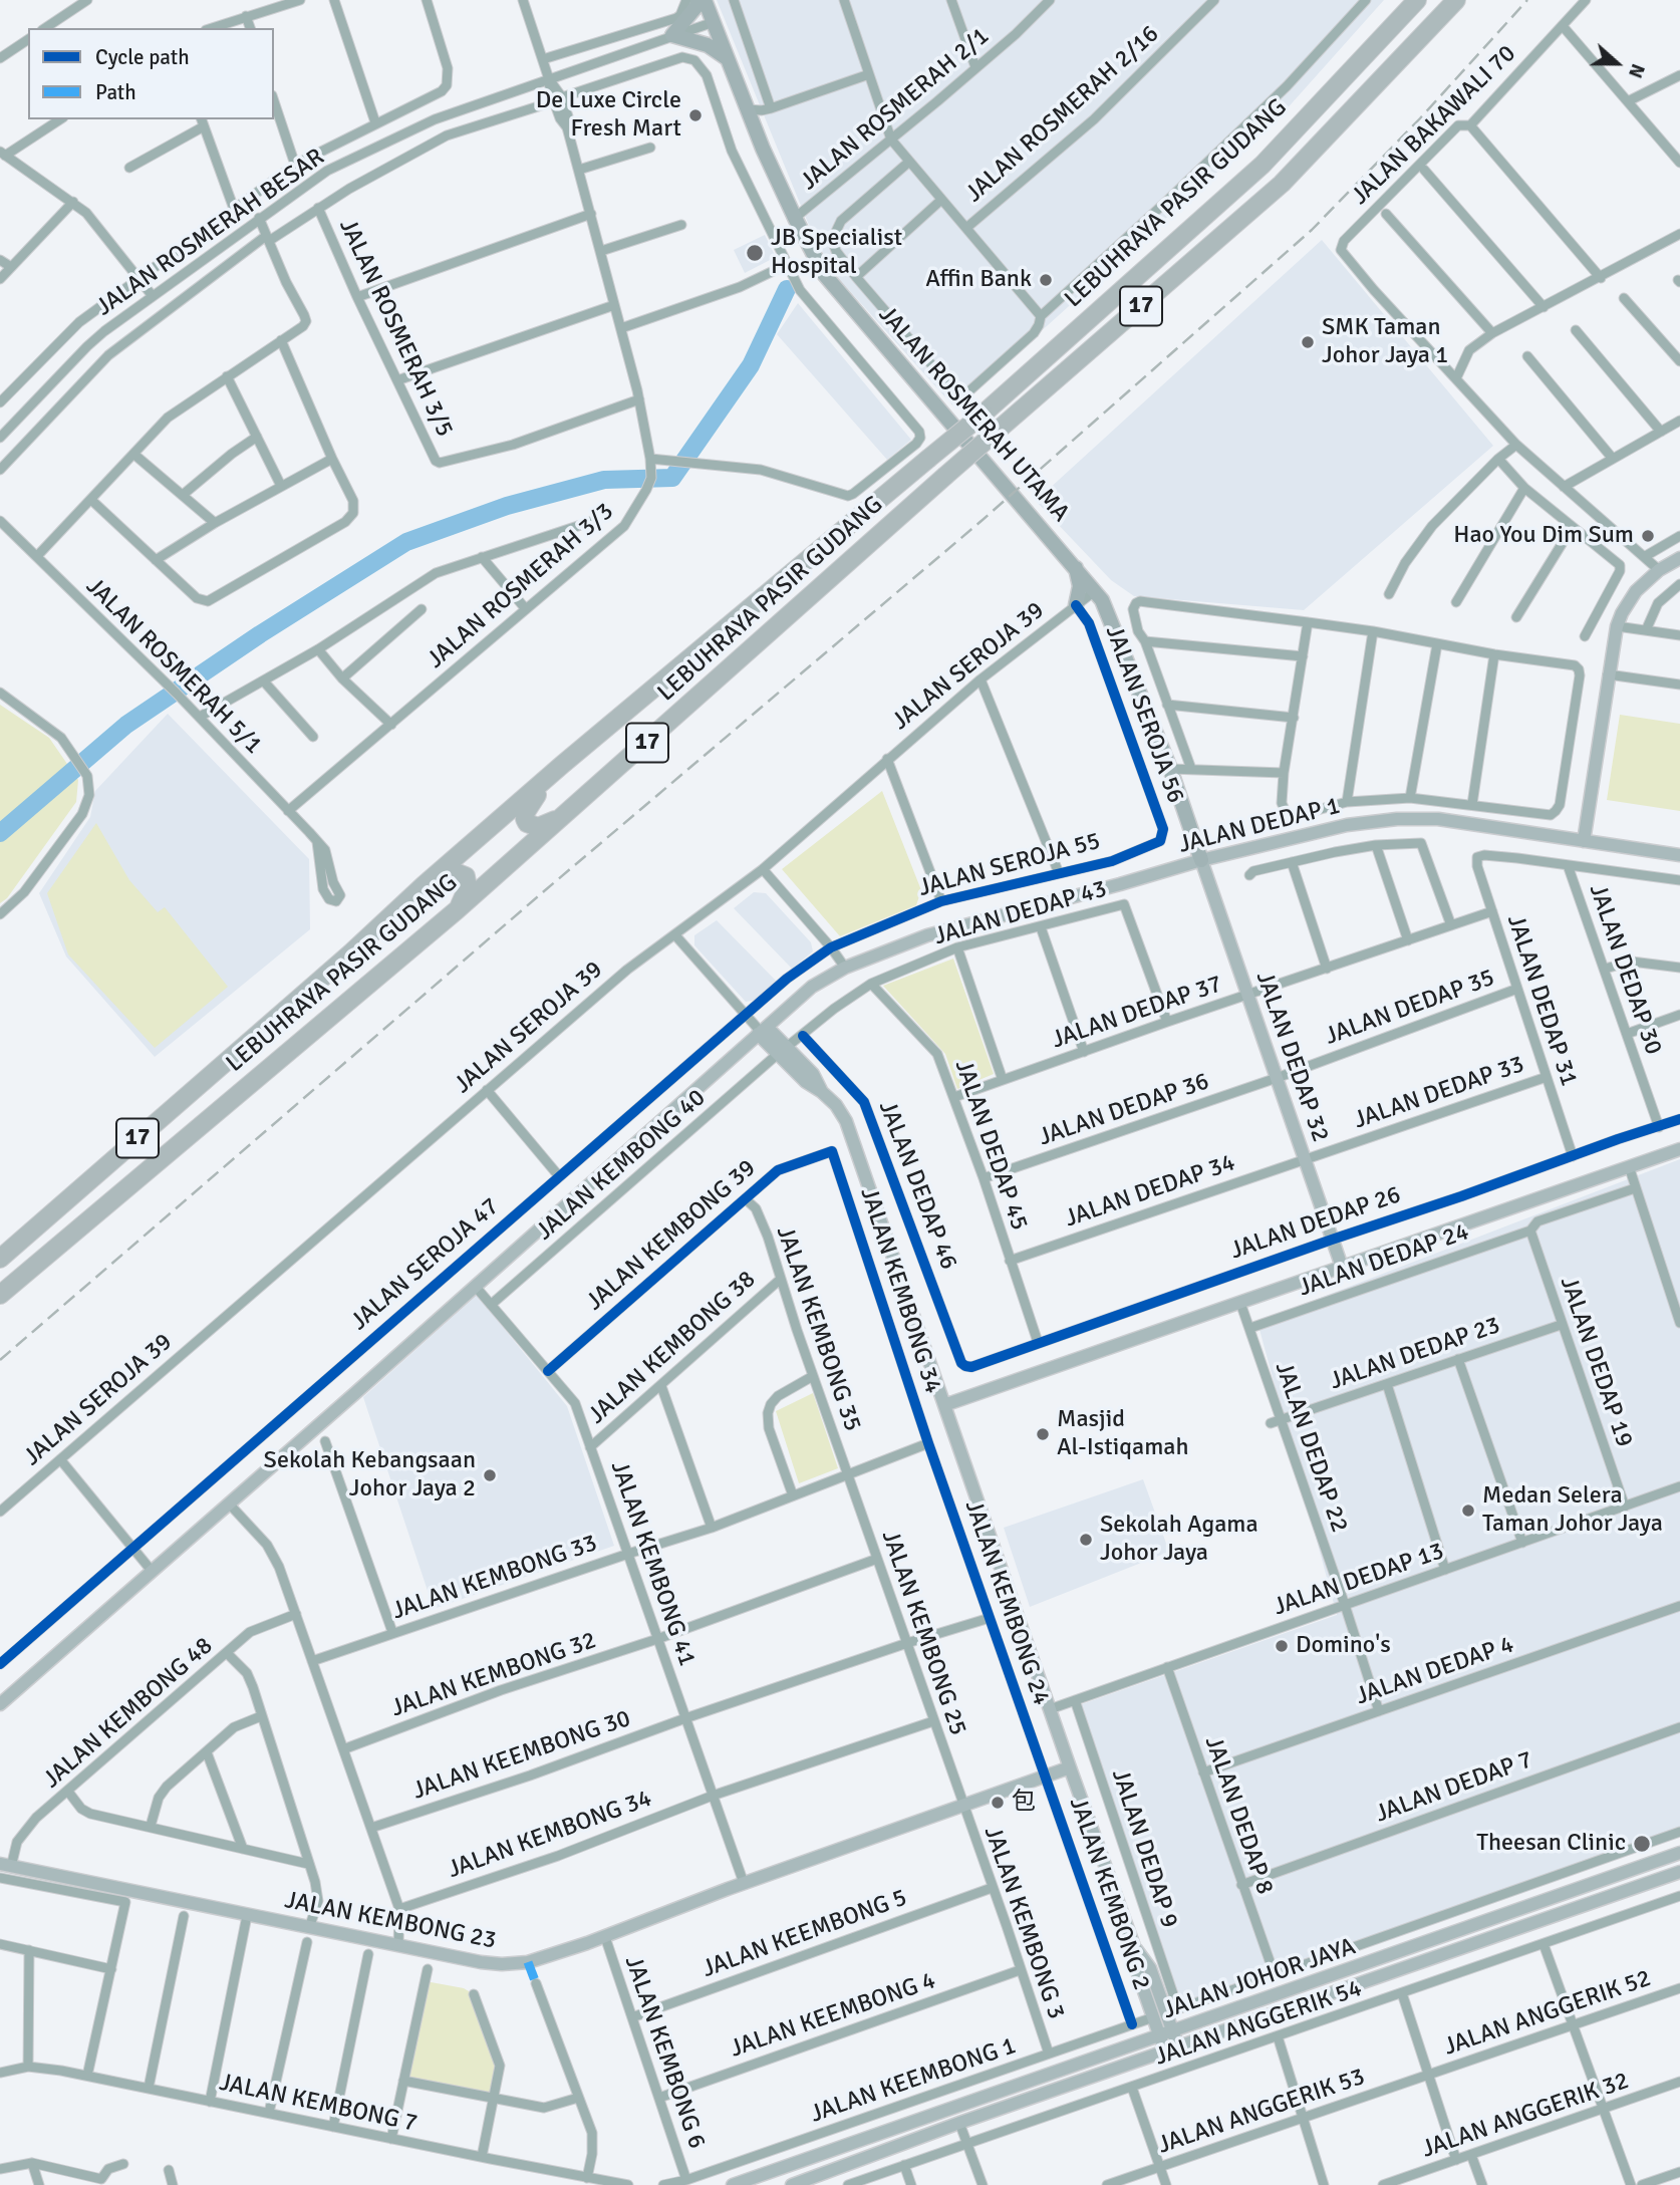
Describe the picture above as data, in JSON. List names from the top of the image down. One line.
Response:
{"streets":{"highway":["LEBUHRAYA PASIR GUDANG","17"],"main road":["JALAN ROSMERAH UTAMA","JALAN DEDAP 1","JALAN DEDAP 32","JALAN KEMBONG 23","JALAN JOHOR JAYA"],"street":["JALAN ROSMERAH 2/1","JALAN ROSMERAH 2/16","JALAN BAKAWALI 70","JALAN ROSMERAH BESAR","JALAN ROSMERAH 3/5","JALAN ROSMERAH 3/3","JALAN ROSMERAH 5/1","JALAN SEROJA 39","JALAN SEROJA 56","JALAN SEROJA 55","JALAN DEDAP 43","JALAN DEDAP 30","JALAN DEDAP 31","JALAN DEDAP 35","JALAN DEDAP 37","JALAN DEDAP 33","JALAN DEDAP 36","JALAN DEDAP 45","JALAN KEMBONG 40","JALAN DEDAP 46","JALAN DEDAP 34","JALAN DEDAP 26","JALAN KEMBONG 39","JALAN DEDAP 24","JALAN SEROJA 47","JALAN KEMBONG 34","JALAN KEMBONG 35","JALAN KEMBONG 38","JALAN DEDAP 23","JALAN DEDAP 19","JALAN DEDAP 22","JALAN KEMBONG 41","JALAN KEMBONG 33","JALAN DEDAP 13","JALAN KEMBONG 24","JALAN KEMBONG 25","JALAN DEDAP 4","JALAN KEMBONG 32","JALAN KEMBONG 48","JALAN KEEMBONG 30","JALAN DEDAP 7","JALAN DEDAP 8","JALAN DEDAP 9","JALAN KEMBONG 2","JALAN KEMBONG 3","JALAN KEEMBONG 5","JALAN ANGGERIK 52","JALAN KEEMBONG 4","JALAN ANGGERIK 54","JALAN KEMBONG 6","JALAN KEEMBONG 1","JALAN KEMBONG 7","JALAN ANGGERIK 53","JALAN ANGGERIK 32"]},"crossings":[["JALAN ROSMERAH 2/1","JALAN ROSMERAH UTAMA"],["JALAN ROSMERAH BESAR","JALAN ROSMERAH UTAMA"],["JALAN ROSMERAH BESAR","JALAN ROSMERAH 3/3"],["JALAN ROSMERAH 3/5","JALAN ROSMERAH 3/3"],["JALAN ROSMERAH UTAMA","JALAN SEROJA 39"],["JALAN ROSMERAH UTAMA","JALAN DEDAP 1"],["JALAN ROSMERAH UTAMA","JALAN DEDAP 32"],["JALAN ROSMERAH 3/3","JALAN ROSMERAH 5/1"],["JALAN SEROJA 39","JALAN SEROJA 56"],["JALAN SEROJA 56","JALAN SEROJA 55"],["JALAN DEDAP 1","JALAN DEDAP 32"],["JALAN DEDAP 1","JALAN KEMBONG 41"],["JALAN SEROJA 55","JALAN SEROJA 47"],["JALAN DEDAP 43","JALAN DEDAP 37"],["JALAN DEDAP 43","JALAN DEDAP 45"],["JALAN DEDAP 43","JALAN KEMBONG 40"],["JALAN DEDAP 43","JALAN DEDAP 46"],["JALAN DEDAP 30","JALAN DEDAP 31"],["JALAN DEDAP 30","JALAN DEDAP 26"],["JALAN DEDAP 31","JALAN DEDAP 35"],["JALAN DEDAP 31","JALAN DEDAP 37"],["JALAN DEDAP 31","JALAN DEDAP 33"],["JALAN DEDAP 31","JALAN DEDAP 26"],["JALAN DEDAP 35","JALAN DEDAP 32"],["JALAN DEDAP 35","JALAN DEDAP 36"],["JALAN DEDAP 37","JALAN DEDAP 32"],["JALAN DEDAP 37","JALAN DEDAP 45"],["JALAN DEDAP 32","JALAN DEDAP 33"],["JALAN DEDAP 32","JALAN DEDAP 36"],["JALAN DEDAP 32","JALAN DEDAP 34"],["JALAN DEDAP 32","JALAN DEDAP 26"],["JALAN DEDAP 33","JALAN DEDAP 34"],["JALAN DEDAP 36","JALAN DEDAP 45"],["JALAN DEDAP 45","JALAN DEDAP 34"],["JALAN DEDAP 45","JALAN DEDAP 26"],["JALAN KEMBONG 40","JALAN KEMBONG 41"],["JALAN DEDAP 46","JALAN DEDAP 26"],["JALAN KEMBONG 39","JALAN KEMBONG 34"],["JALAN KEMBONG 39","JALAN KEMBONG 35"],["JALAN KEMBONG 39","JALAN KEMBONG 41"],["JALAN DEDAP 24","JALAN DEDAP 19"],["JALAN DEDAP 24","JALAN DEDAP 22"],["JALAN KEMBONG 34","JALAN KEMBONG 41"],["JALAN KEMBONG 34","JALAN KEMBONG 33"],["JALAN KEMBONG 34","JALAN KEMBONG 24"],["JALAN KEMBONG 34","JALAN KEMBONG 25"],["JALAN KEMBONG 35","JALAN KEMBONG 38"],["JALAN KEMBONG 35","JALAN KEMBONG 33"],["JALAN KEMBONG 35","JALAN KEMBONG 25"],["JALAN KEMBONG 38","JALAN KEMBONG 41"],["JALAN DEDAP 23","JALAN DEDAP 19"],["JALAN DEDAP 23","JALAN DEDAP 22"],["JALAN DEDAP 19","JALAN DEDAP 13"],["JALAN DEDAP 22","JALAN DEDAP 13"],["JALAN DEDAP 22","JALAN DEDAP 4"],["JALAN KEMBONG 41","JALAN KEMBONG 33"],["JALAN KEMBONG 41","JALAN KEMBONG 32"],["JALAN KEMBONG 41","JALAN KEEMBONG 30"],["JALAN KEMBONG 41","JALAN KEMBONG 23"],["JALAN KEMBONG 33","JALAN KEMBONG 24"],["JALAN KEMBONG 33","JALAN KEMBONG 25"],["JALAN DEDAP 13","JALAN DEDAP 8"],["JALAN DEDAP 13","JALAN DEDAP 9"],["JALAN KEMBONG 24","JALAN KEEMBONG 30"],["JALAN KEMBONG 24","JALAN KEMBONG 2"],["JALAN KEMBONG 24","JALAN KEMBONG 23"],["JALAN KEMBONG 25","JALAN KEMBONG 32"],["JALAN KEMBONG 25","JALAN KEEMBONG 30"],["JALAN KEMBONG 25","JALAN KEMBONG 23"],["JALAN KEMBONG 25","JALAN KEMBONG 3"],["JALAN DEDAP 4","JALAN DEDAP 8"],["JALAN KEMBONG 48","JALAN KEMBONG 23"],["JALAN DEDAP 7","JALAN DEDAP 8"],["JALAN KEMBONG 2","JALAN KEMBONG 23"],["JALAN KEMBONG 2","JALAN KEEMBONG 1"],["JALAN KEMBONG 23","JALAN KEMBONG 3"],["JALAN KEMBONG 23","JALAN KEMBONG 6"],["JALAN KEMBONG 3","JALAN KEEMBONG 5"],["JALAN KEMBONG 3","JALAN KEEMBONG 4"],["JALAN KEMBONG 3","JALAN KEEMBONG 1"],["JALAN KEEMBONG 5","JALAN KEMBONG 6"],["JALAN ANGGERIK 52","JALAN ANGGERIK 53"],["JALAN KEEMBONG 4","JALAN KEMBONG 6"],["JALAN KEMBONG 6","JALAN KEEMBONG 1"]],"places":["De Luxe Circle Fresh Mart","JB Specialist Hospital","Affin Bank","SMK Taman Johor Jaya 1","Hao You Dim Sum","Masjid Al-Istiqamah","Sekolah Kebangsaan Johor Jaya 2","Medan Selera Taman Johor Jaya","Sekolah Agama Johor Jaya","Domino's","包","Theesan Clinic"],"legend":["Cycle path","Path"],"north":"right"}
